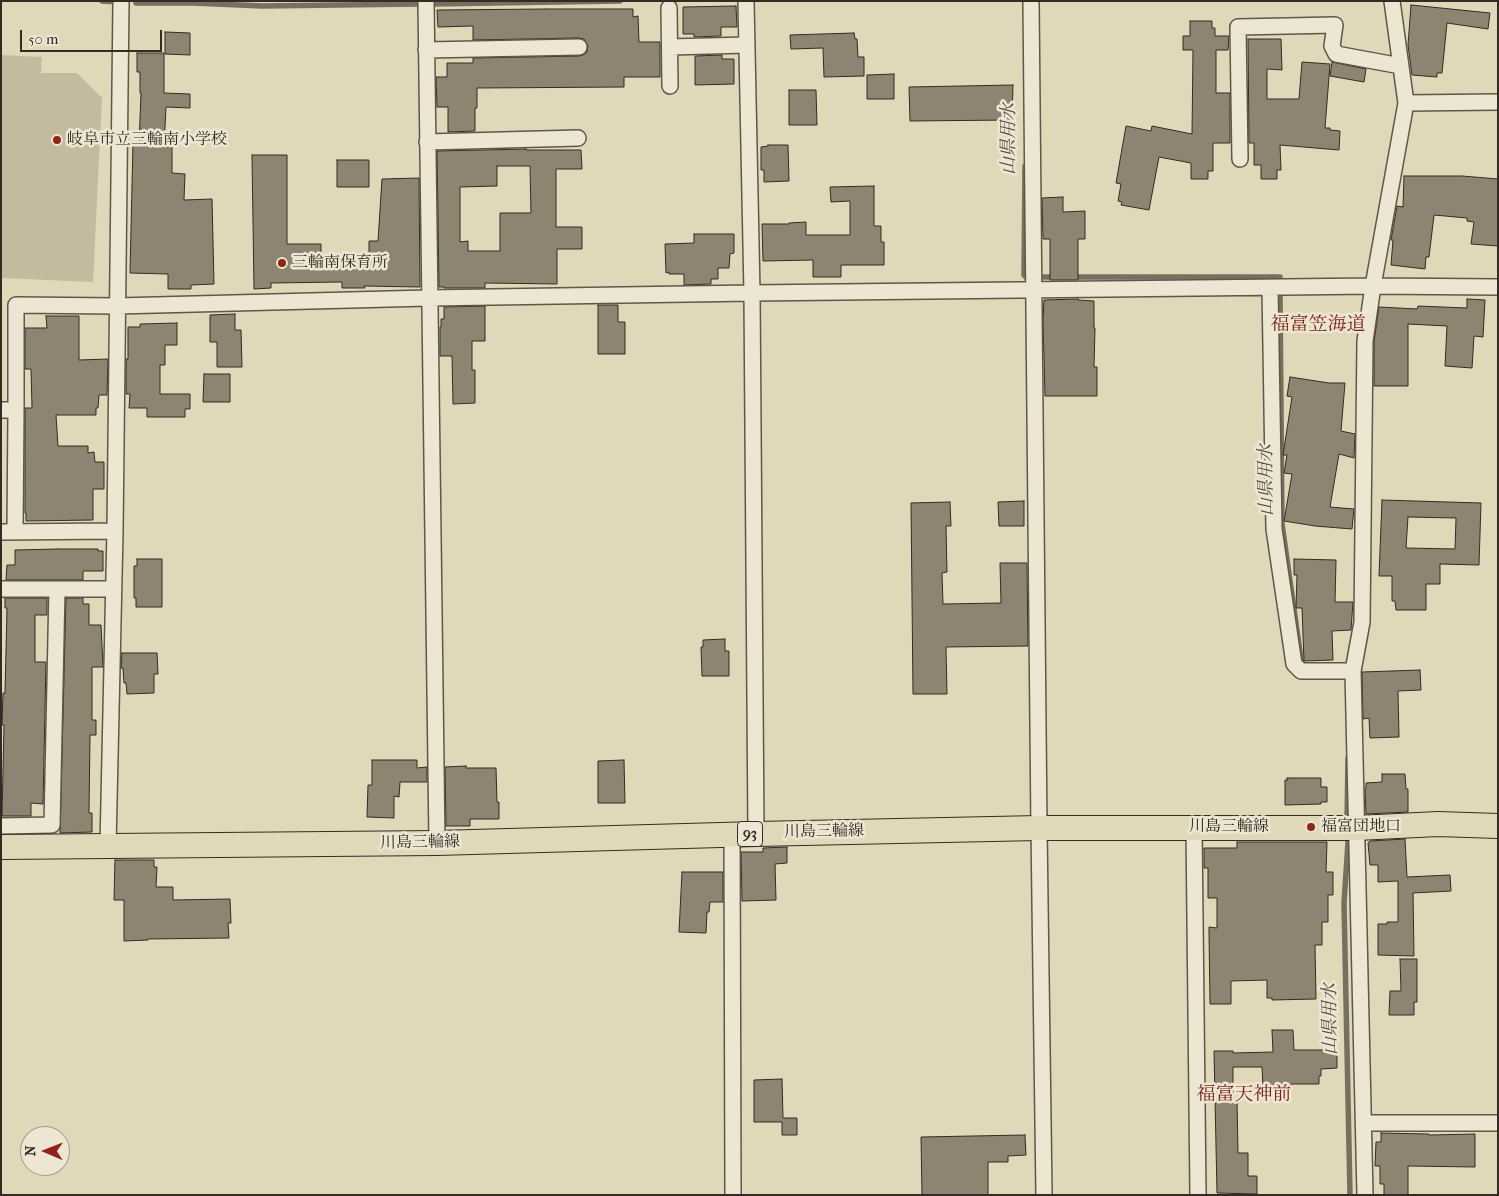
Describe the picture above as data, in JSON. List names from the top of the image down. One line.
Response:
{"streets":{"main road":["川島三輪線","93"]},"districts":["福富笠海道","福富天神前"],"water":["山県用水"],"places":["岐阜市立三輪南小学校","三輪南保育所","福富団地口"],"scale_bar":"50 m","north":"left"}
